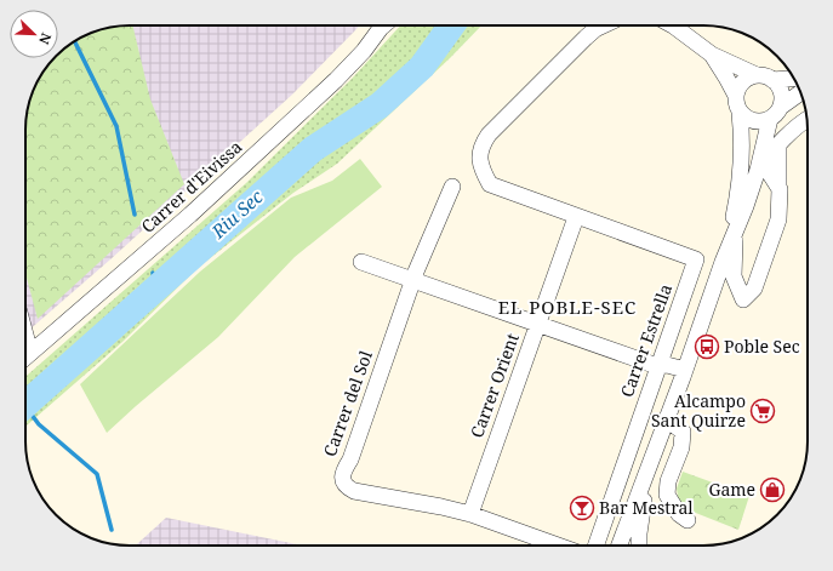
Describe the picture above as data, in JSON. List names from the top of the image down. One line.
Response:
{"streets":{"street":["Carrer d'Eivissa","Carrer Estrella","Carrer Orient","Carrer del Sol"]},"crossings":[["Carrer Estrella","Carrer Orient"],["Carrer Orient","Carrer del Sol"]],"districts":["EL POBLE-SEC"],"water":["Riu Sec"],"places":{"bus stop":["Poble Sec"],"supermarket":["Alcampo Sant Quirze"],"shop":["Game"],"bar":["Bar Mestral"]},"north":"bottom right"}
